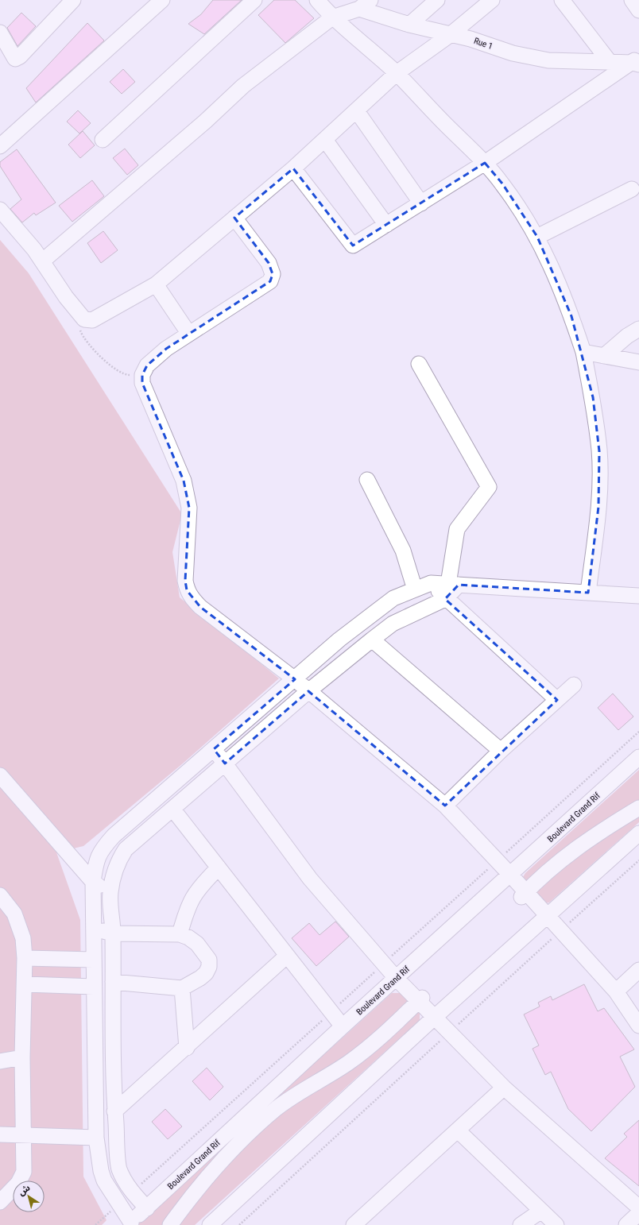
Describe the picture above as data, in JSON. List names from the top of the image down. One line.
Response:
{"streets":{"street":["Rue 1","Boulevard Grand Rif"]},"north":"top left"}
